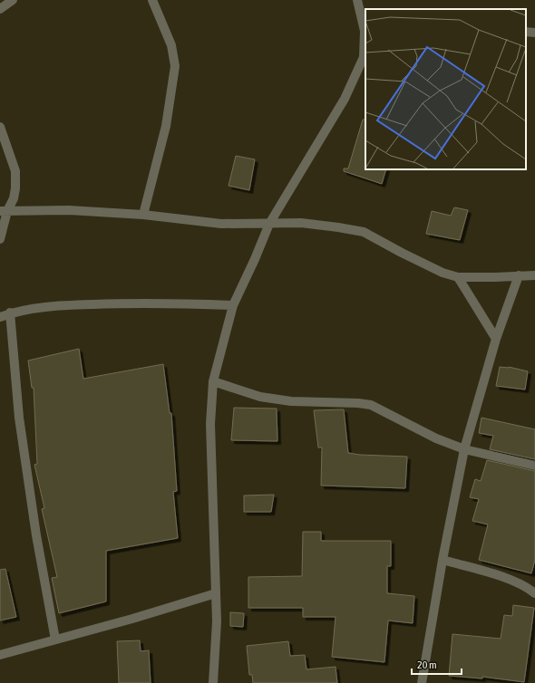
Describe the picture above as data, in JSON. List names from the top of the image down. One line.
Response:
{"scale_bar":"20 m"}
